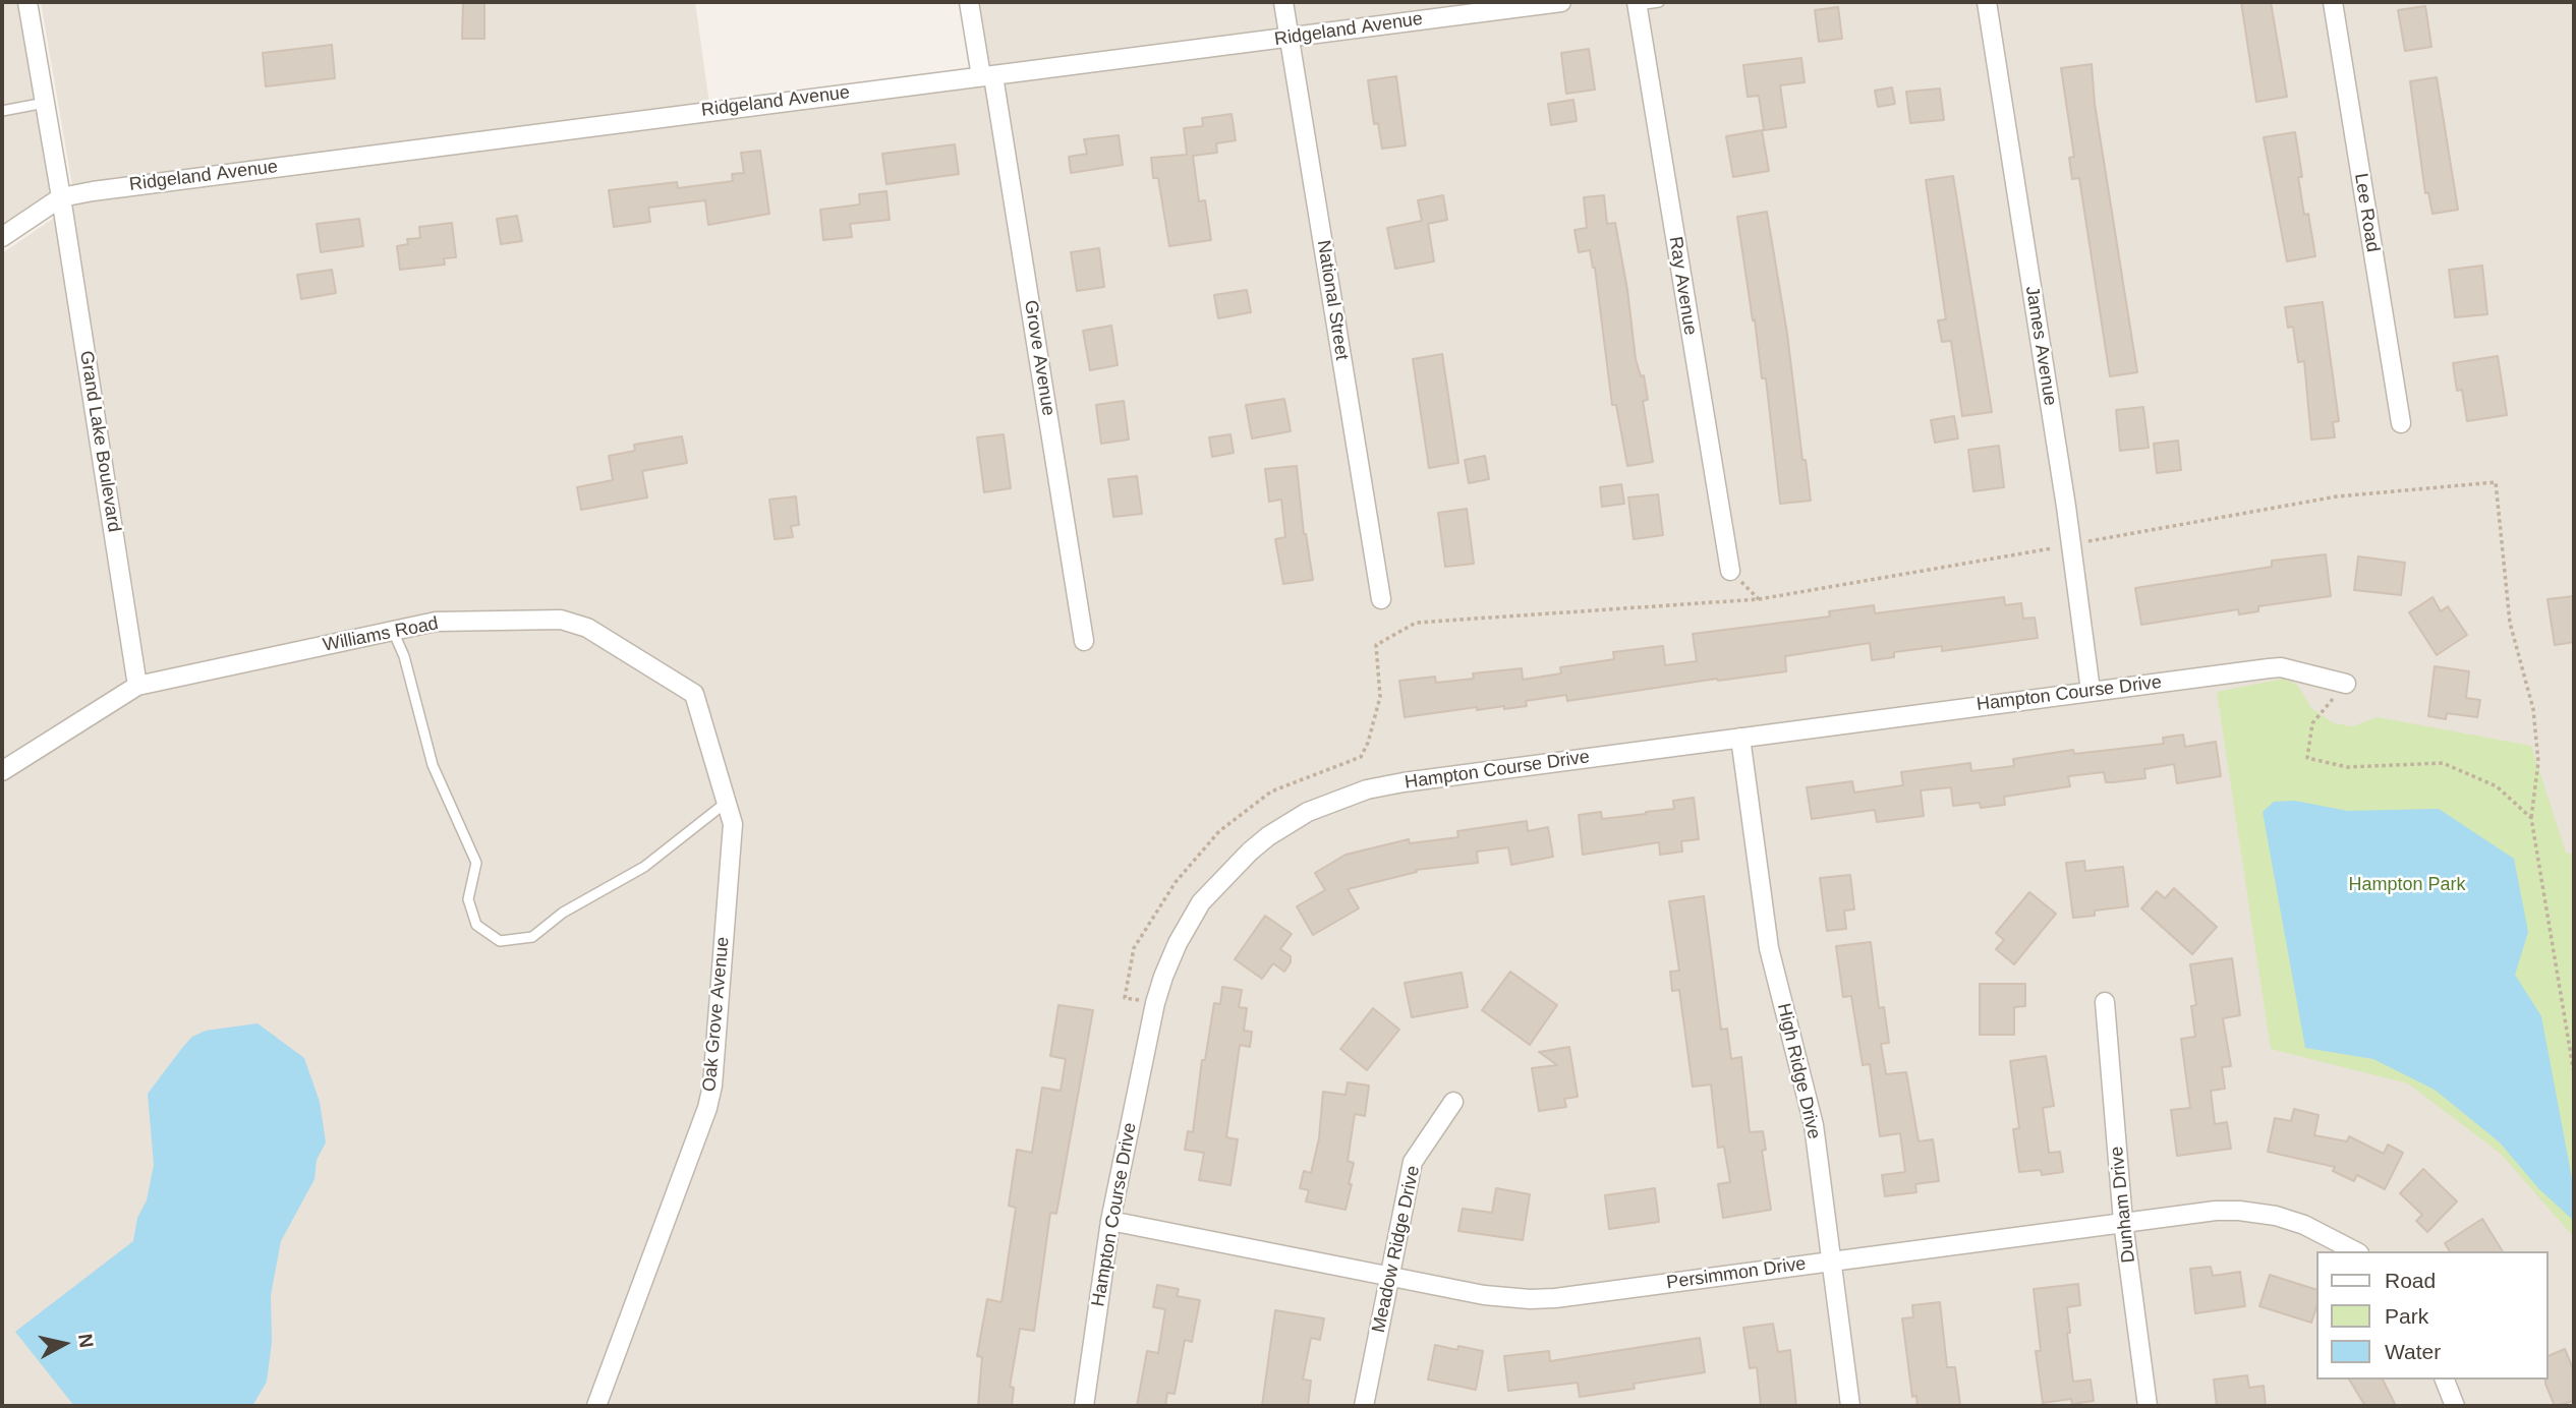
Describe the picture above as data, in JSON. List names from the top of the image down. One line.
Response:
{"streets":{"street":["Ridgeland Avenue","Lee Road","Ray Avenue","National Street","James Avenue","Grove Avenue","Grand Lake Boulevard","Williams Road","Hampton Course Drive","Oak Grove Avenue","High Ridge Drive","Dunham Drive","Meadow Ridge Drive","Persimmon Drive"]},"crossings":[["Ridgeland Avenue","National Street"],["Ridgeland Avenue","Grove Avenue"],["Ridgeland Avenue","Grand Lake Boulevard"],["James Avenue","Hampton Course Drive"],["Grand Lake Boulevard","Williams Road"],["Williams Road","Oak Grove Avenue"],["Hampton Course Drive","High Ridge Drive"],["Hampton Course Drive","Persimmon Drive"],["High Ridge Drive","Persimmon Drive"],["Dunham Drive","Persimmon Drive"],["Meadow Ridge Drive","Persimmon Drive"]],"parks":["Hampton Park"],"legend":["Road","Park","Water"],"north":"right"}
